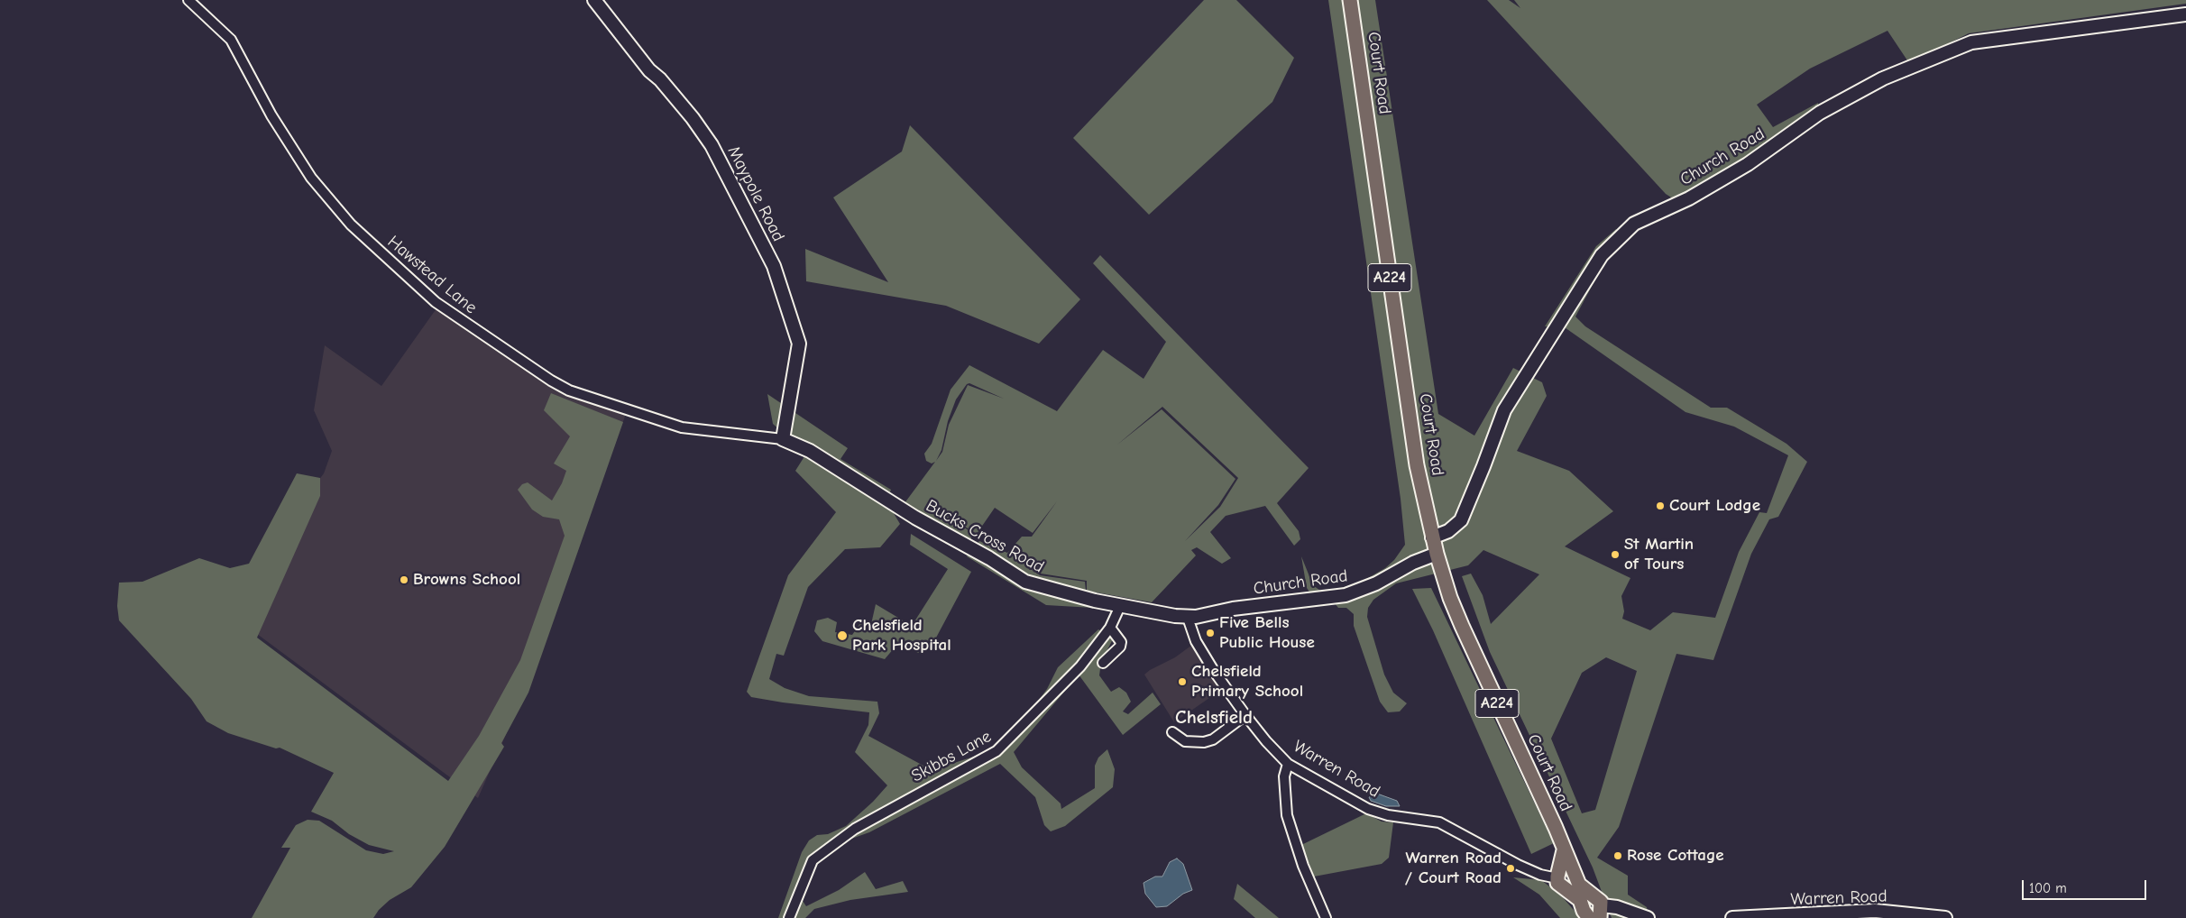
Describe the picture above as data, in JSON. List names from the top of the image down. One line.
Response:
{"streets":{"main road":["Court Road","A224"],"street":["Church Road","Maypole Road","Hawstead Lane","Bucks Cross Road","Skibbs Lane","Warren Road"]},"crossings":[["Court Road","Church Road"],["Church Road","Bucks Cross Road"],["Church Road","Warren Road"],["Maypole Road","Hawstead Lane"],["Maypole Road","Bucks Cross Road"],["Hawstead Lane","Bucks Cross Road"],["Bucks Cross Road","Skibbs Lane"],["Bucks Cross Road","Warren Road"]],"districts":["Chelsfield"],"places":["Court Lodge","St Martin of Tours","Browns School","Five Bells Public House","Chelsfield Park Hospital","Chelsfield Primary School","Rose Cottage","Warren Road / Court Road"],"scale_bar":"100 m"}
